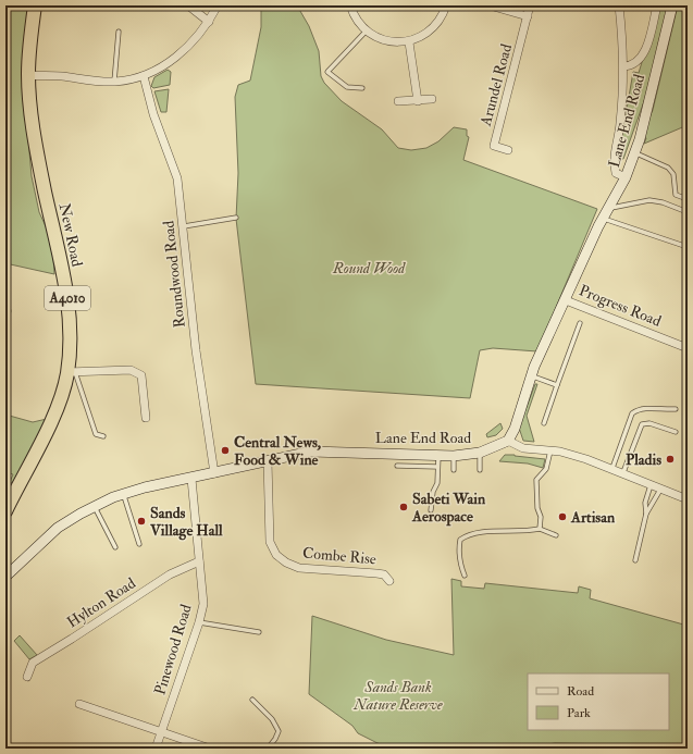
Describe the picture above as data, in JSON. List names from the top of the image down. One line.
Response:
{"streets":{"highway":["New Road","A4010"],"street":["Arundel Road","Lane End Road","Roundwood Road","Progress Road","Combe Rise","Hylton Road","Pinewood Road"]},"crossings":[["Lane End Road","Roundwood Road"],["Lane End Road","Progress Road"],["Lane End Road","Combe Rise"],["Lane End Road","Pinewood Road"],["Hylton Road","Pinewood Road"]],"parks":["Round Wood","Sands Bank Nature Reserve"],"places":["Central News, Food & Wine","Pladis","Sabeti Wain Aerospace","Artisan","Sands Village Hall"],"legend":["Road","Park"]}
